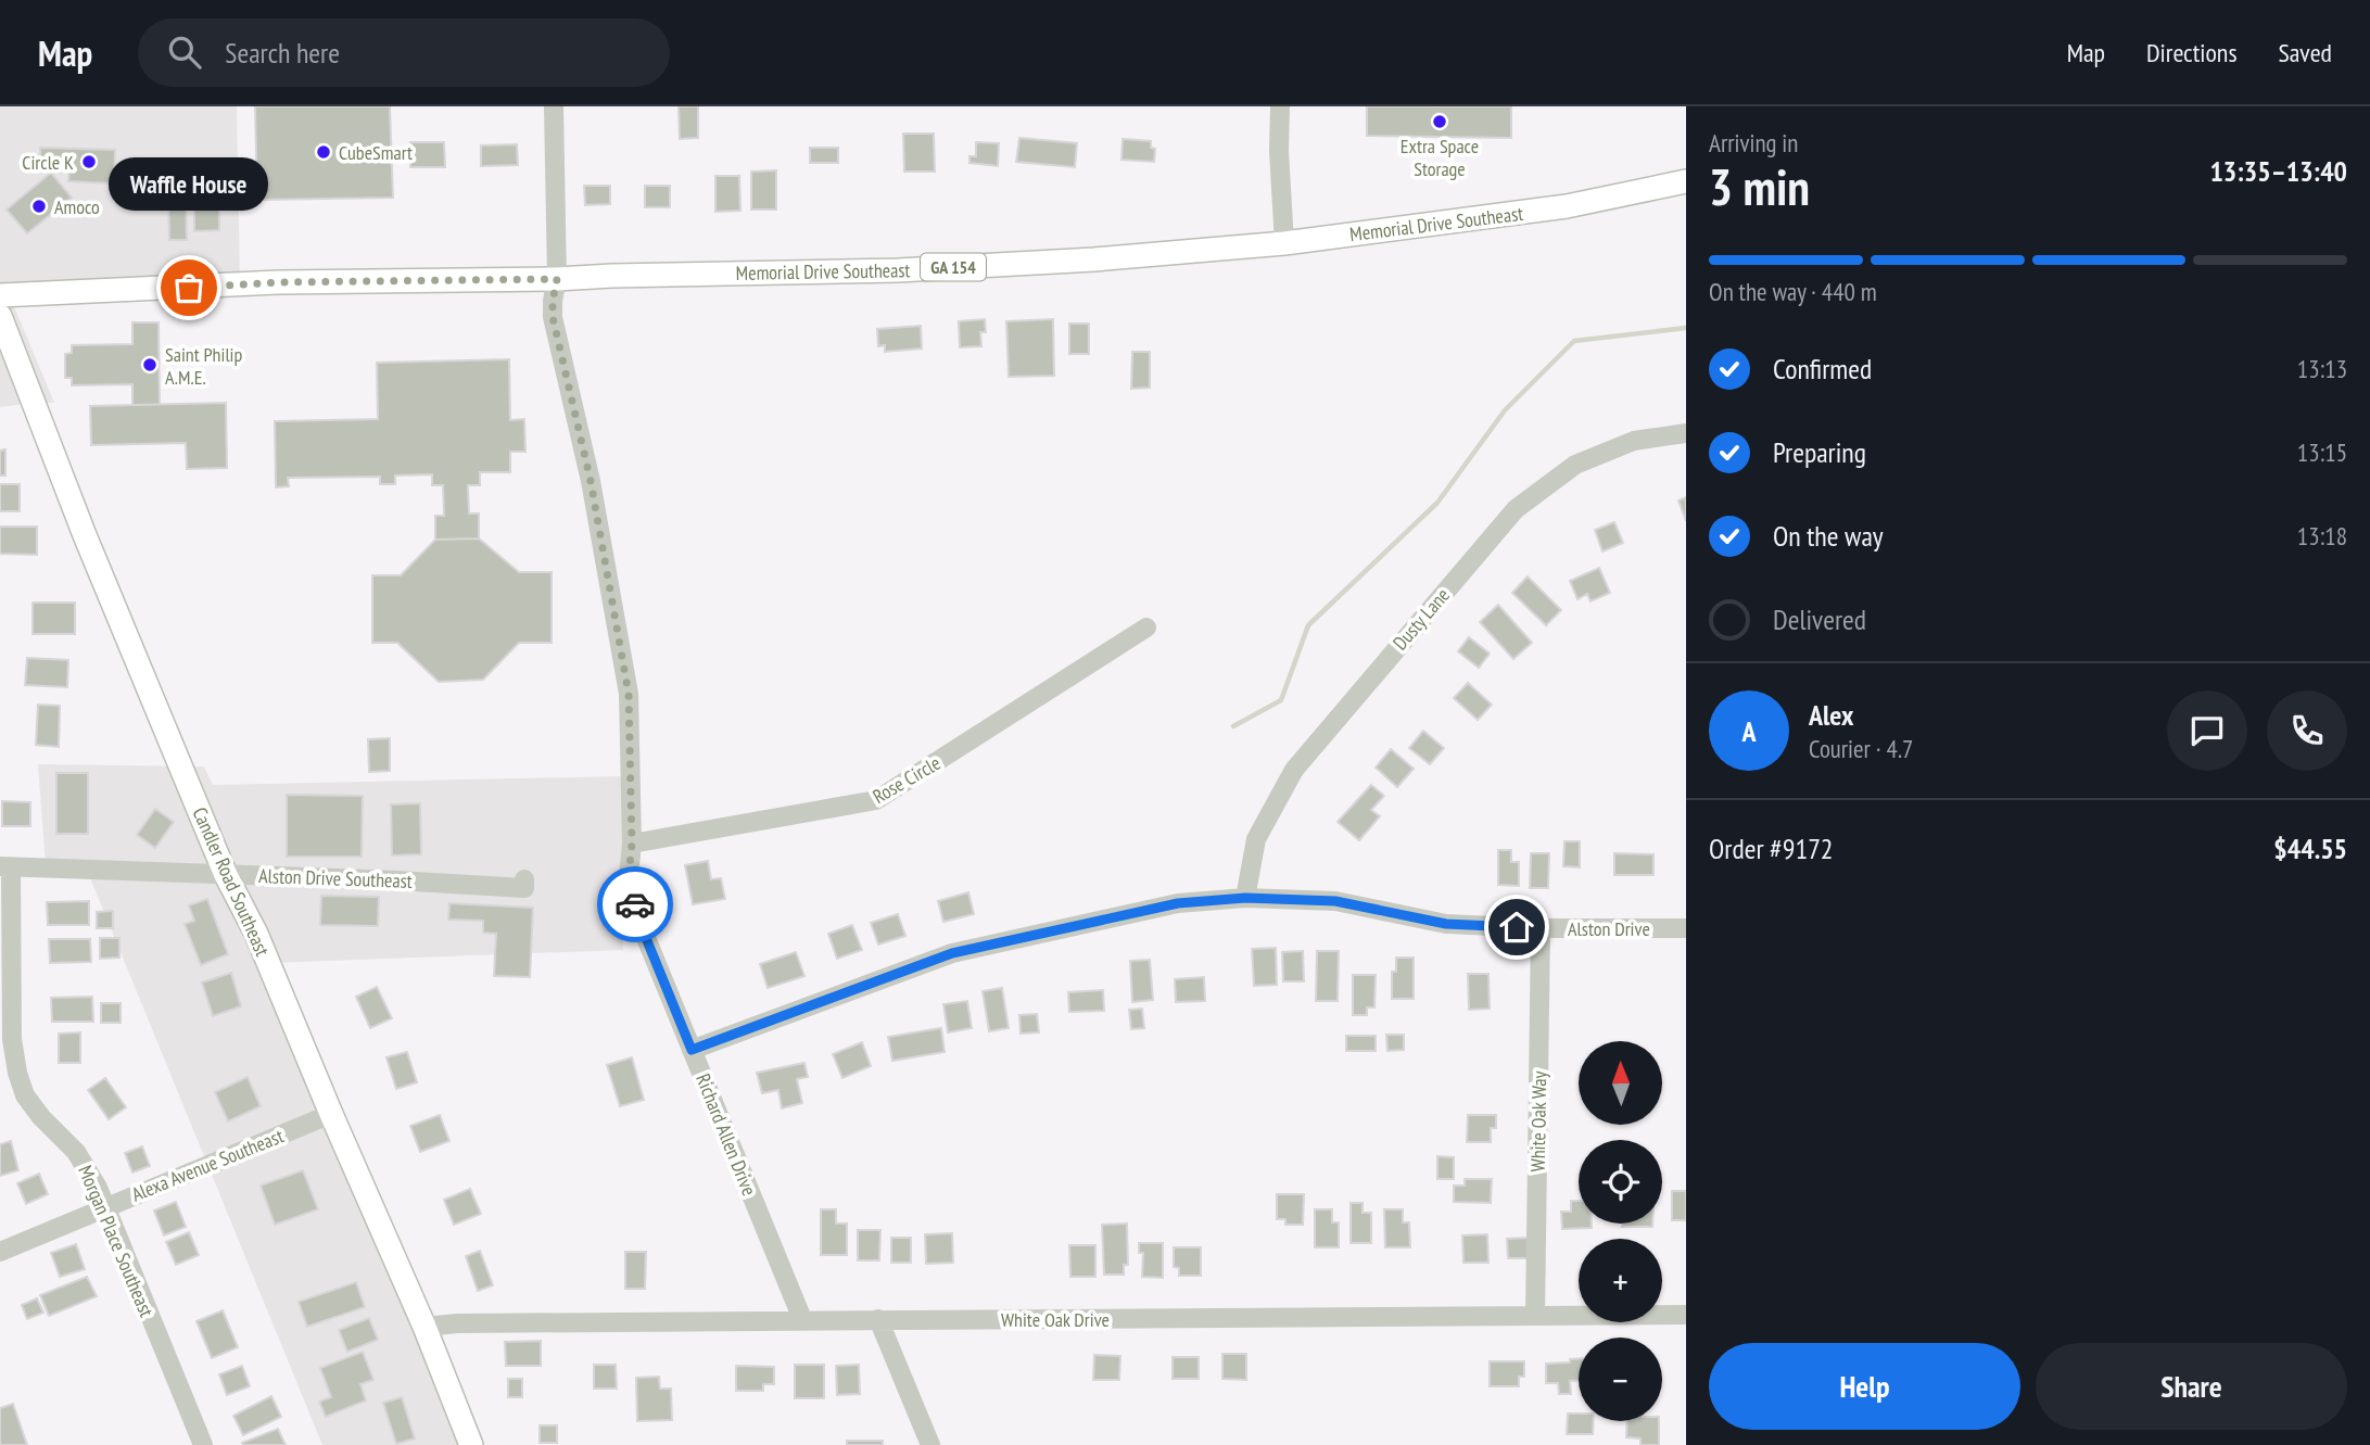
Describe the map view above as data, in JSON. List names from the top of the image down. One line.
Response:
{"streets":{"main road":["Memorial Drive Southeast","GA 154","Candler Road Southeast"],"street":["Dusty Lane","Rose Circle","Alston Drive Southeast","Alston Drive","White Oak Way","Richard Allen Drive","Alexa Avenue Southeast","Morgan Place Southeast","White Oak Drive"]},"crossings":[["Memorial Drive Southeast","Richard Allen Drive"],["Dusty Lane","Alston Drive"],["Rose Circle","Richard Allen Drive"],["Alston Drive Southeast","Candler Road Southeast"],["Alston Drive Southeast","Morgan Place Southeast"],["Candler Road Southeast","Alexa Avenue Southeast"],["Candler Road Southeast","White Oak Drive"],["Alston Drive","White Oak Way"],["Alston Drive","Richard Allen Drive"],["White Oak Way","White Oak Drive"],["Richard Allen Drive","White Oak Drive"],["Alexa Avenue Southeast","Morgan Place Southeast"]],"places":["Extra Space Storage","CubeSmart","Circle K","Amoco","Waffle House","Saint Philip A.M.E."],"north":"top","page":{"header":"Map","search":"Search here","nav":["Map","Directions","Saved"],"heading":["3 min","Arriving in","13:35–13:40"],"panel":["Alex","Courier · 4.7","Order #9172","$44.55"],"bubble":"Waffle House","bar":"On the way · 440 m","list":[["Confirmed","13:13"],["Preparing","13:15"],["On the way","13:18"],"Delivered"],"round":"A","map_buttons":["+","−"],"buttons":["Help","Share"]}}
